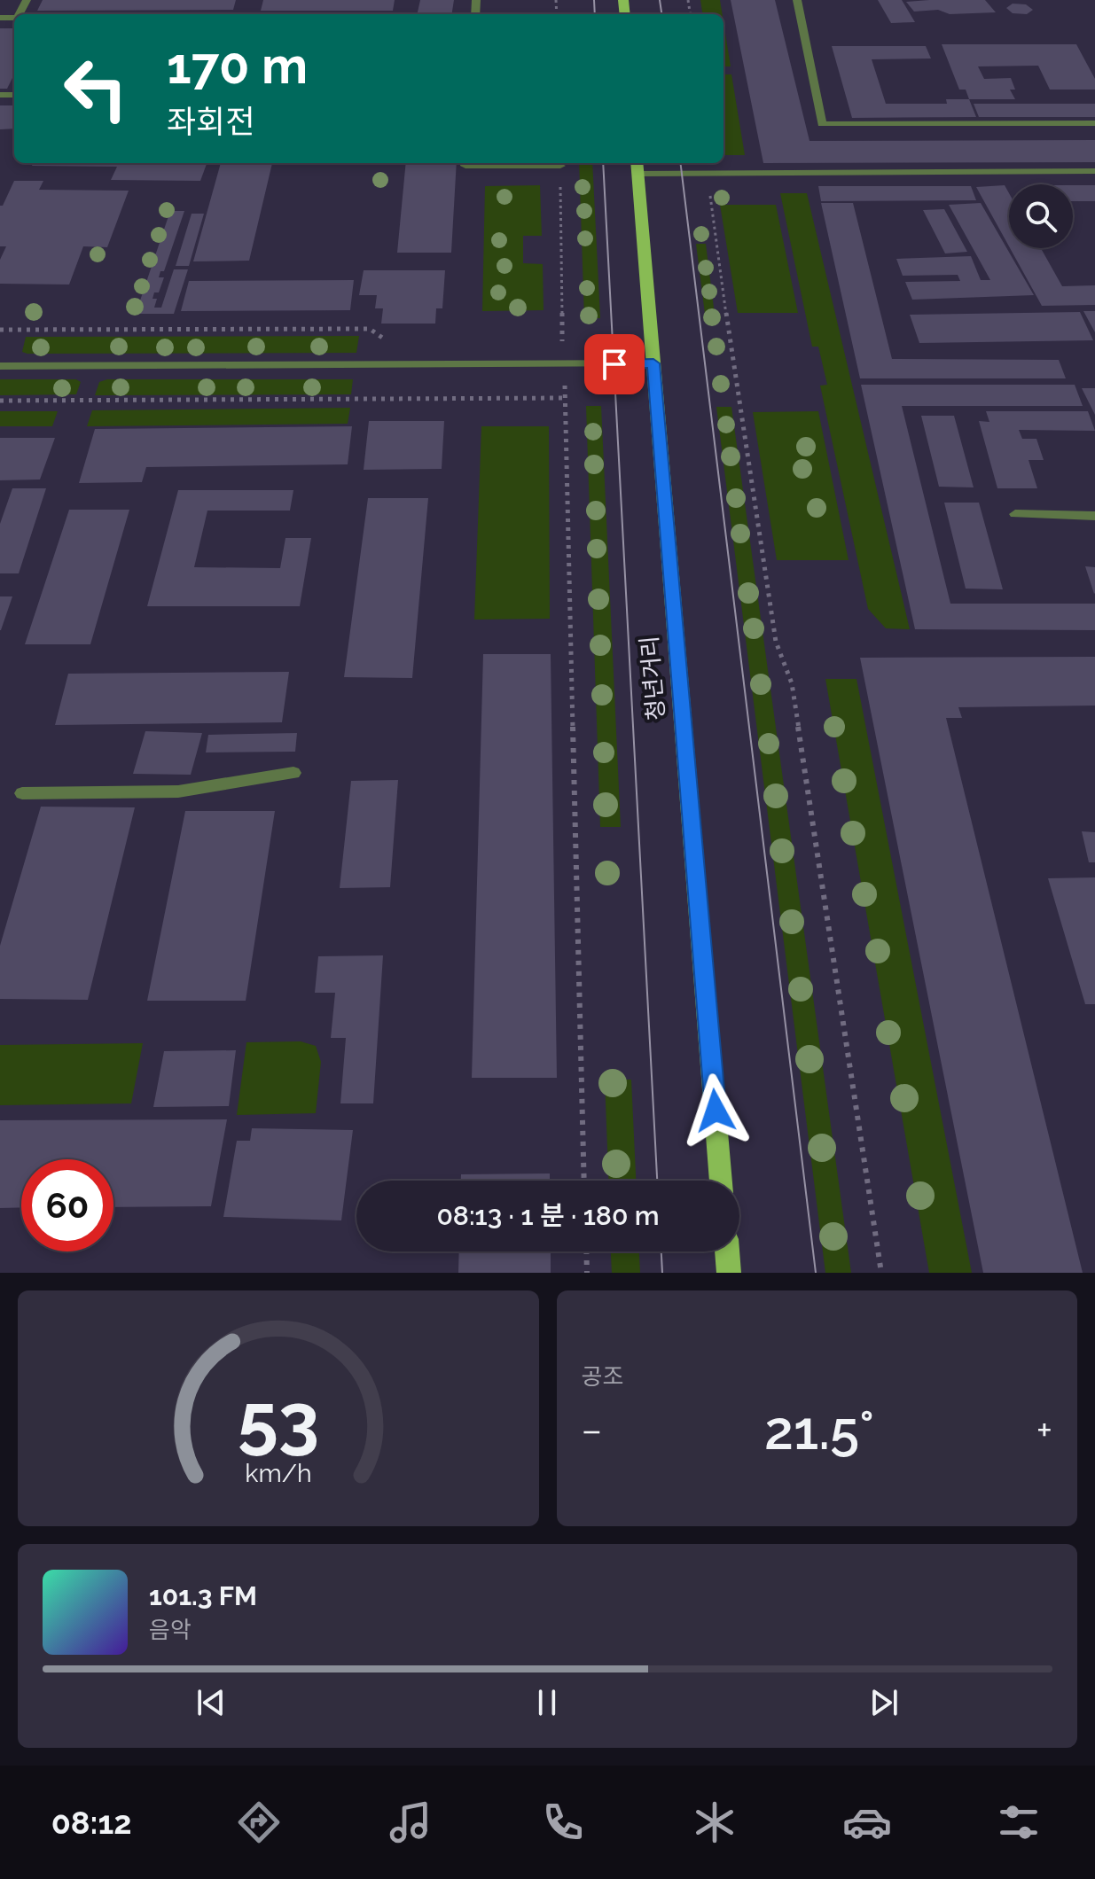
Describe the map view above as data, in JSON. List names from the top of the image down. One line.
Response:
{"streets":{"main road":["청년거리"]},"page":{"turn":["170 m","좌회전"],"limit":"60","trip":"08:13 · 1 분 · 180 m","tile":"공조","heat":["−","21.5°","+"],"song":["101.3 FM","음악"],"tabs":"08:12","gauge":["53","km/h"]}}
